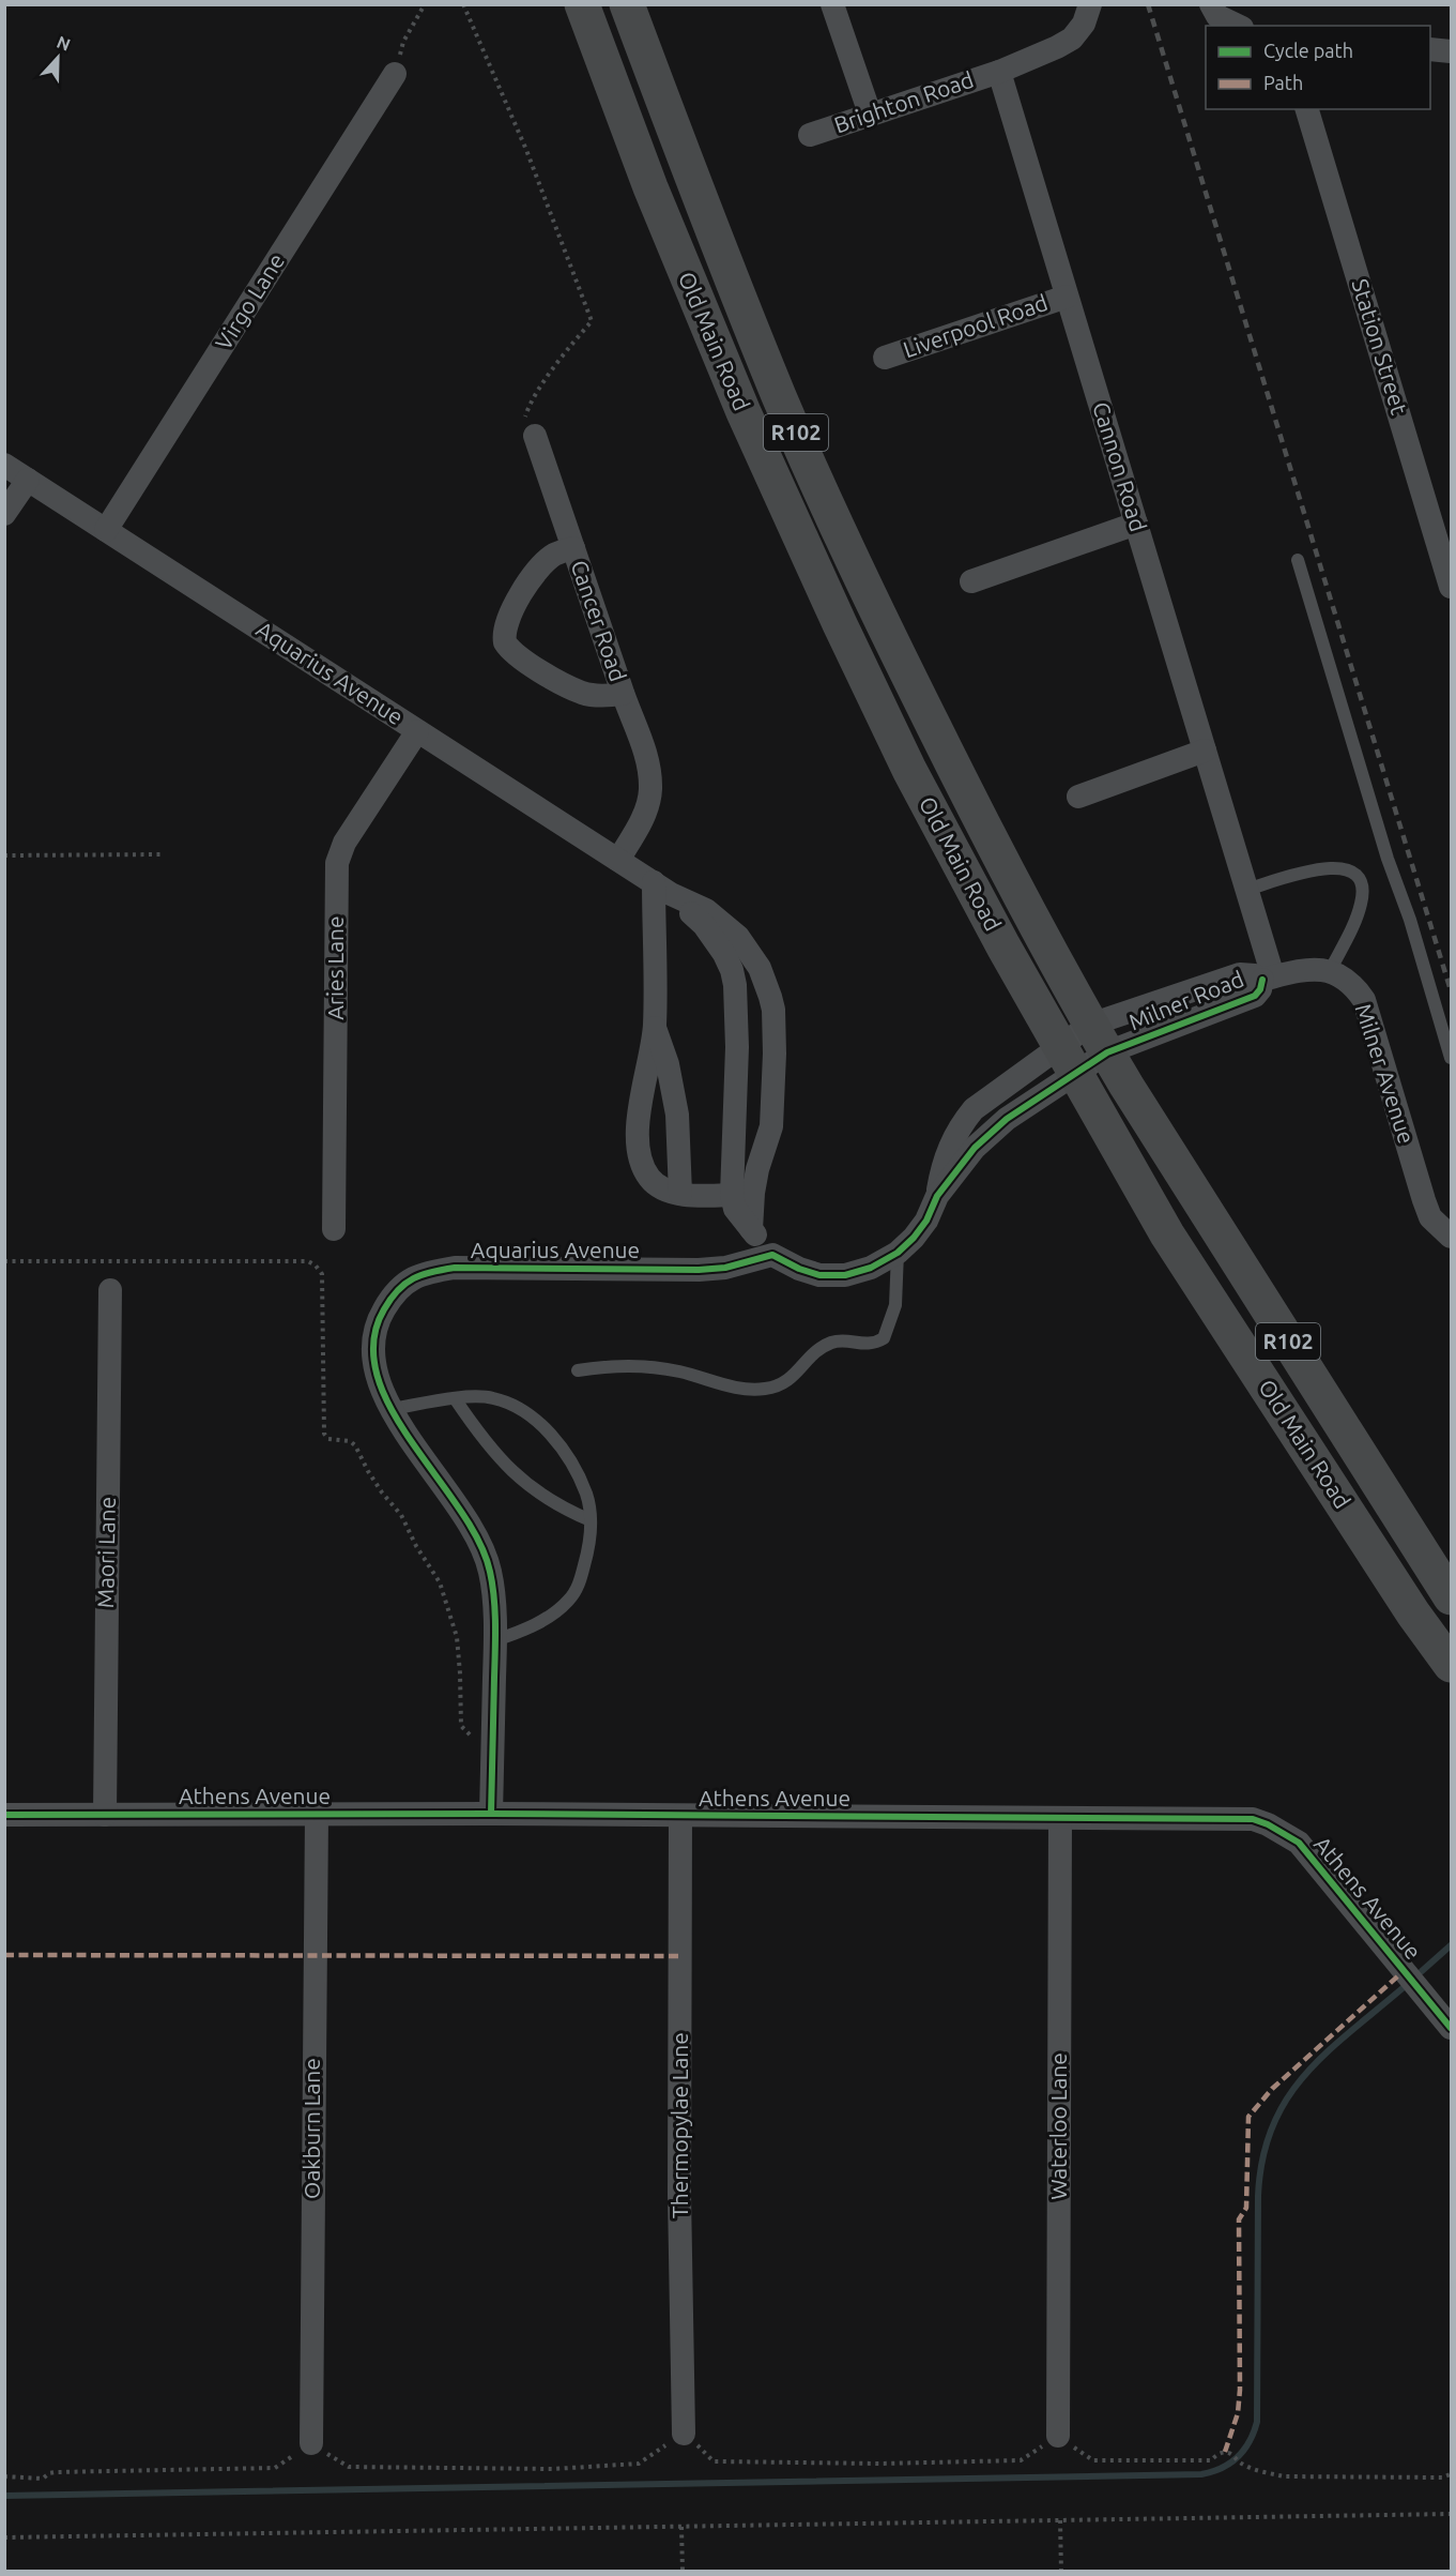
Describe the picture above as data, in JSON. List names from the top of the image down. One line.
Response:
{"streets":{"main road":["Old Main Road","R102"],"street":["Brighton Road","Virgo Lane","Liverpool Road","Station Street","Cannon Road","Cancer Road","Aquarius Avenue","Aries Lane","Milner Road","Milner Avenue","Maori Lane","Athens Avenue","Thermopylae Lane","Waterloo Lane","Oakburn Lane"]},"crossings":[["Brighton Road","Cannon Road"],["Virgo Lane","Aquarius Avenue"],["Liverpool Road","Cannon Road"],["Old Main Road","Aquarius Avenue"],["Old Main Road","Milner Road"],["Cannon Road","Milner Road"],["Cancer Road","Aquarius Avenue"],["Aquarius Avenue","Aries Lane"],["Aquarius Avenue","Milner Road"],["Aquarius Avenue","Athens Avenue"],["Maori Lane","Athens Avenue"],["Athens Avenue","Thermopylae Lane"],["Athens Avenue","Waterloo Lane"],["Athens Avenue","Oakburn Lane"]],"legend":["Cycle path","Path"],"north":"top"}
